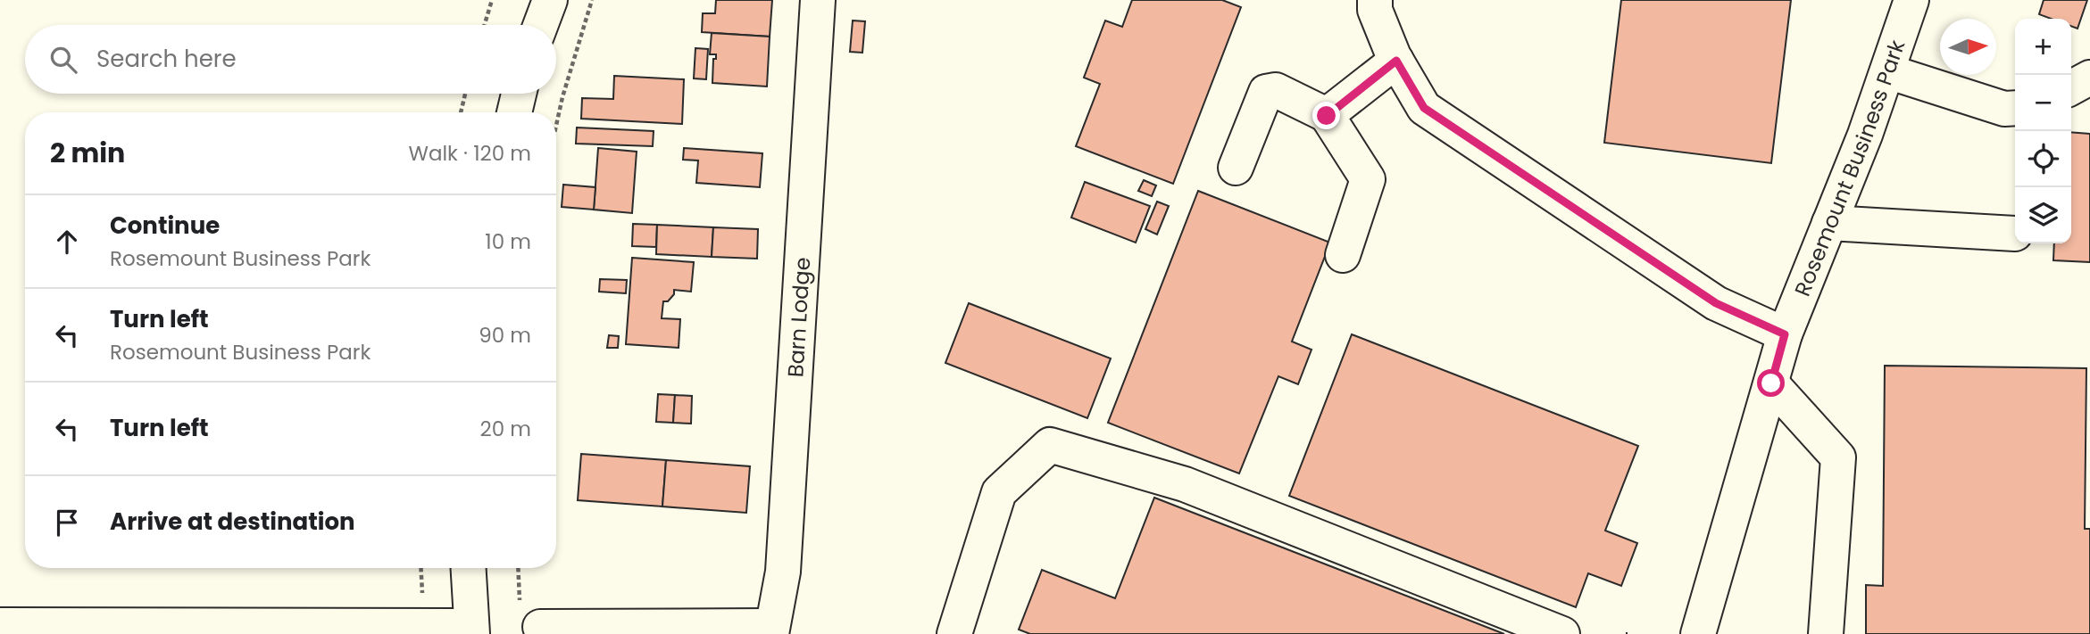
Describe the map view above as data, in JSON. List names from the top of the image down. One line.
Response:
{"streets":{"street":["Rosemount Business Park","Barn Lodge"]},"north":"right","page":{"map_buttons":["+","−"],"search":"Search here","heading":["2 min","Walk · 120 m"],"list":[["Continue","Rosemount Business Park","10 m"],["Turn left","Rosemount Business Park","90 m"],["Turn left","20 m"],"Arrive at destination"]}}
